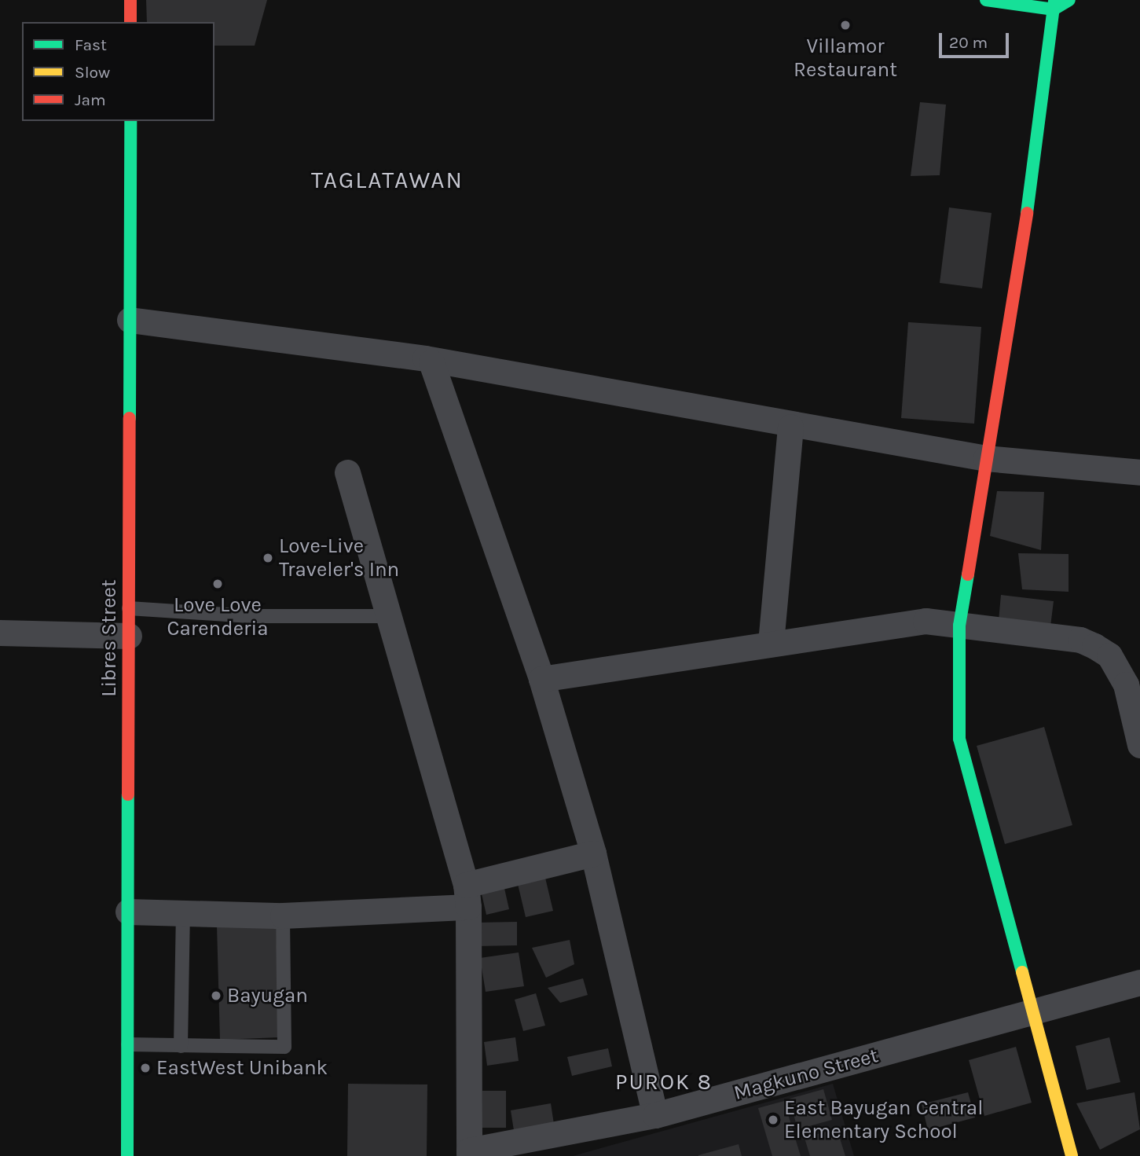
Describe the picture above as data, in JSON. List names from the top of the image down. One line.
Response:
{"streets":{"main road":["Libres Street"],"street":["Magkuno Street"]},"districts":["TAGLATAWAN","PUROK 8"],"places":["Villamor Restaurant","Love-Live Traveler's Inn","Love Love Carenderia","Bayugan","EastWest Unibank","East Bayugan Central Elementary School"],"legend":["Fast","Slow","Jam"],"scale_bar":"20 m"}
